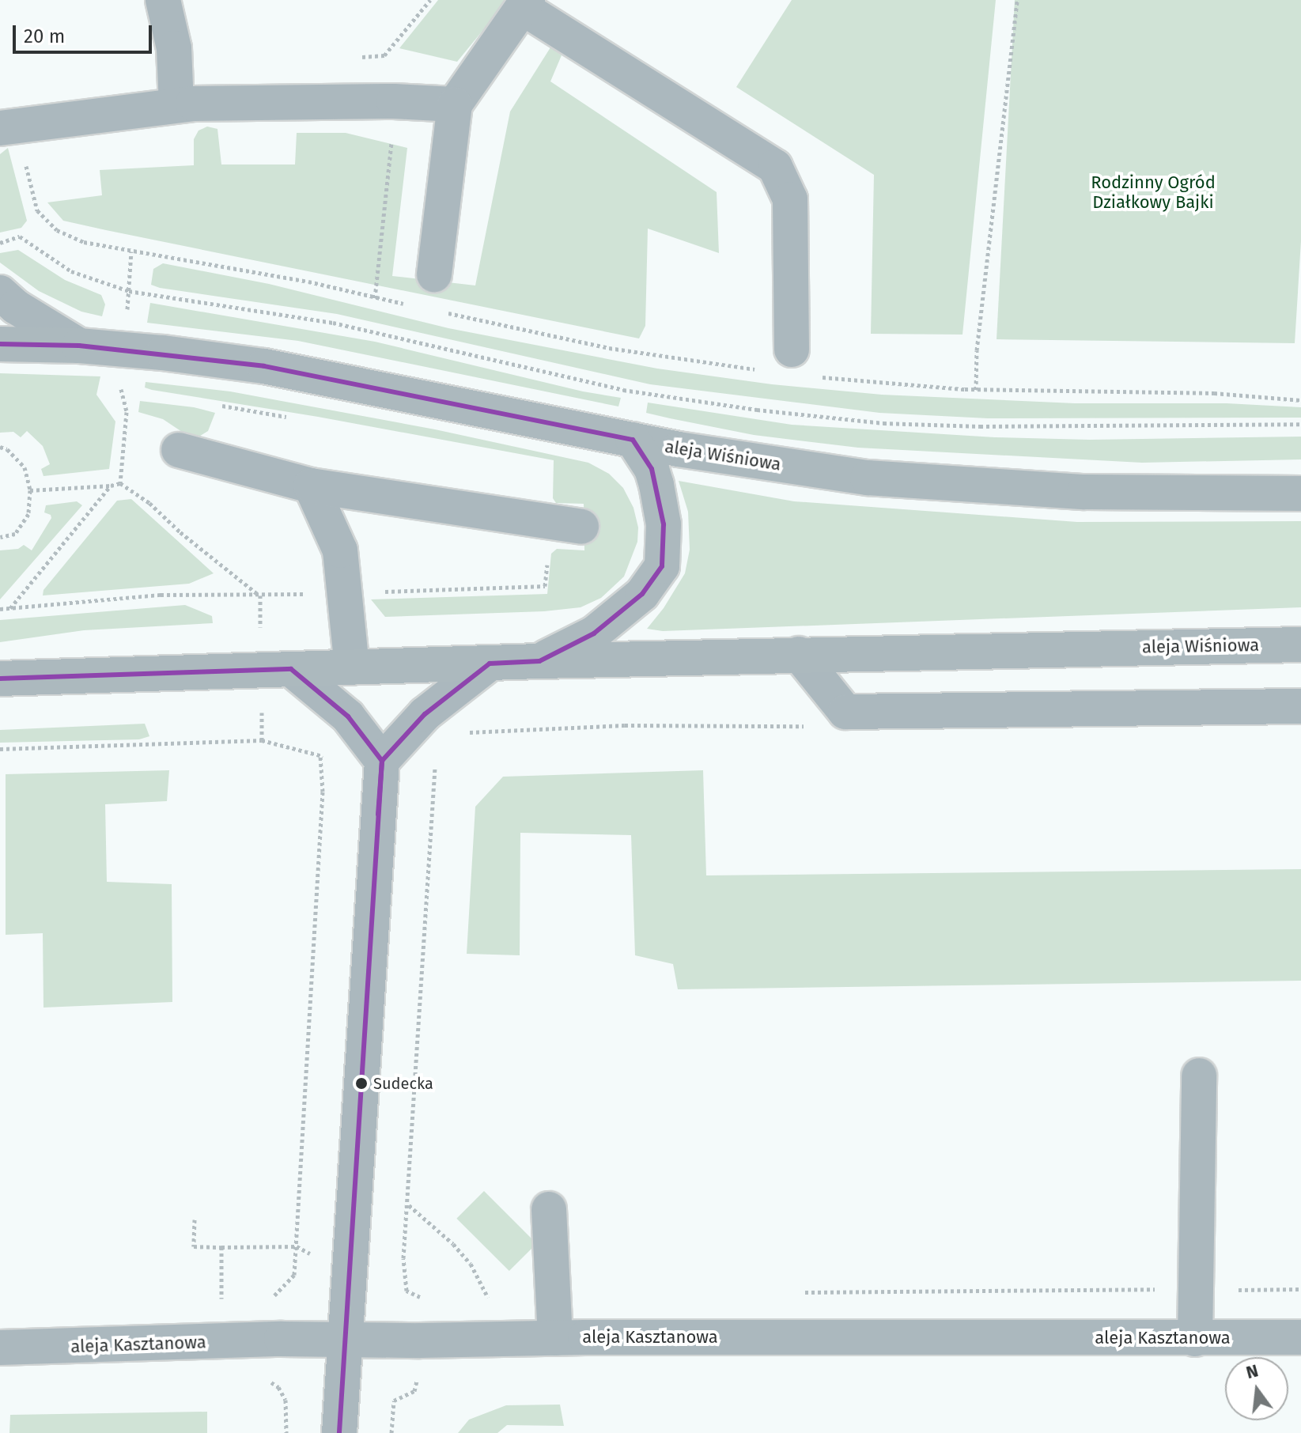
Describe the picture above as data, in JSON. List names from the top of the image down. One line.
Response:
{"streets":{"main road":["aleja Wiśniowa"],"street":["aleja Kasztanowa"]},"parks":["Rodzinny Ogród Działkowy Bajki"],"places":["Sudecka"],"scale_bar":"20 m","north":"top"}
